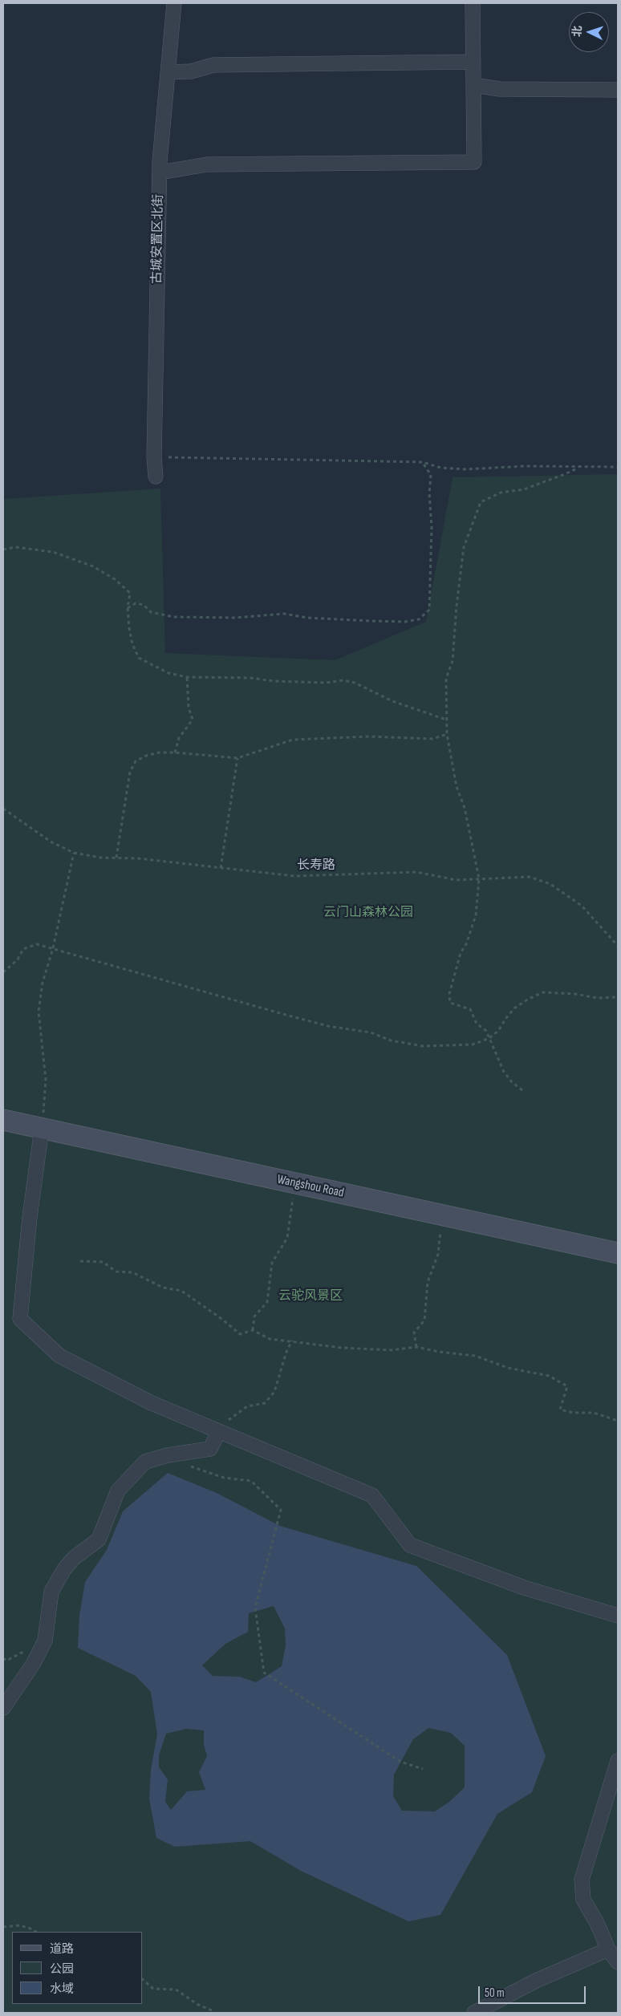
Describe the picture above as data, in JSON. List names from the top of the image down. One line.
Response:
{"streets":{"street":["古城安置区北街","Wangshou Road"],"path":["长寿路"]},"parks":["云门山森林公园","云驼风景区"],"legend":["道路","公园","水域"],"scale_bar":"50 m","north":"left"}
